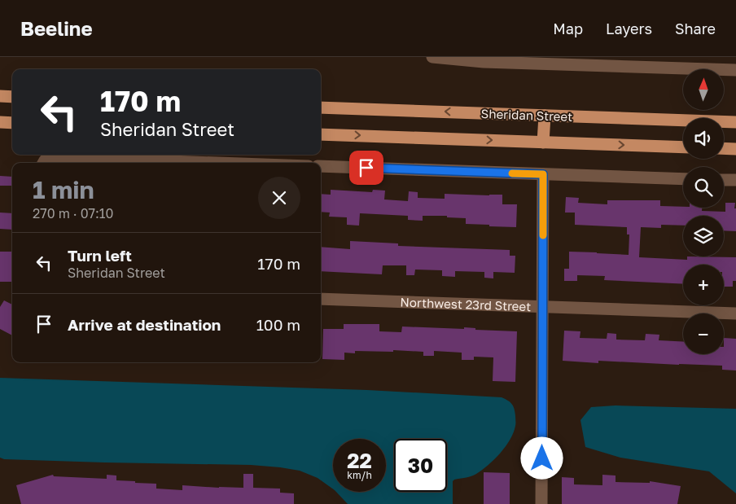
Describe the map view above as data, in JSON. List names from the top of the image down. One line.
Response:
{"streets":{"main road":["Sheridan Street"],"street":["Northwest 23rd Street"]},"north":"top","page":{"header":"Beeline","nav":["Map","Layers","Share"],"map_buttons":["+","−"],"turn":["170 m","Sheridan Street"],"heading":["1 min","270 m · 07:10"],"list":[{"name":"Turn left","note":"Sheridan Street","value":"170 m"},{"name":"Arrive at destination","value":"100 m"}],"speed":"22 km/h","limit":"30"}}
